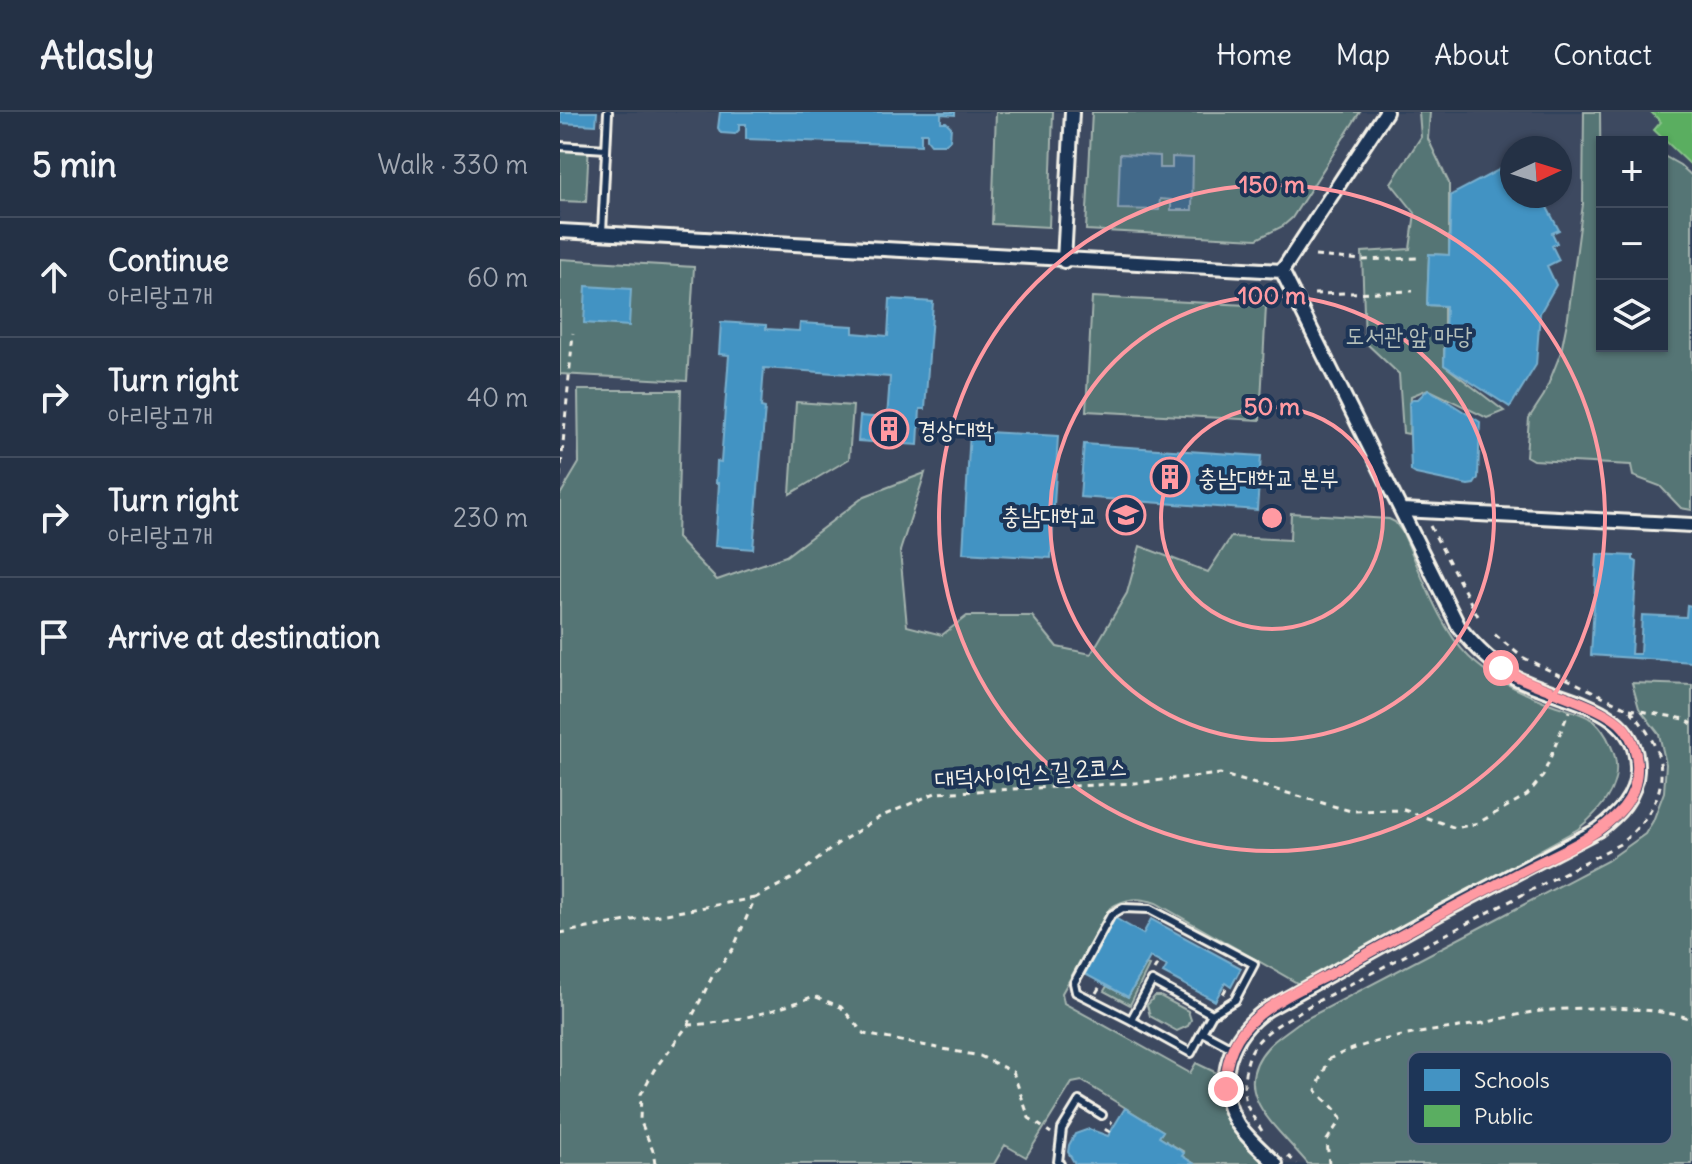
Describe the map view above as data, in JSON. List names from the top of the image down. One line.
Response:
{"streets":{"path":["대덕사이언스길 2코스"]},"parks":["도서관 앞 마당"],"places":{"building":["경상대학","충남대학교 본부"],"school or university":["충남대학교"]},"legend":["Schools","Public"],"north":"right","page":{"header":"Atlasly","nav":["Home","Map","About","Contact"],"heading":["5 min","Walk · 330 m"],"map_buttons":["+","−"],"list":[["Continue","아리랑고개","60 m"],["Turn right","아리랑고개","40 m"],["Turn right","아리랑고개","230 m"],"Arrive at destination"]},"rings":["150 m","100 m","50 m"]}
